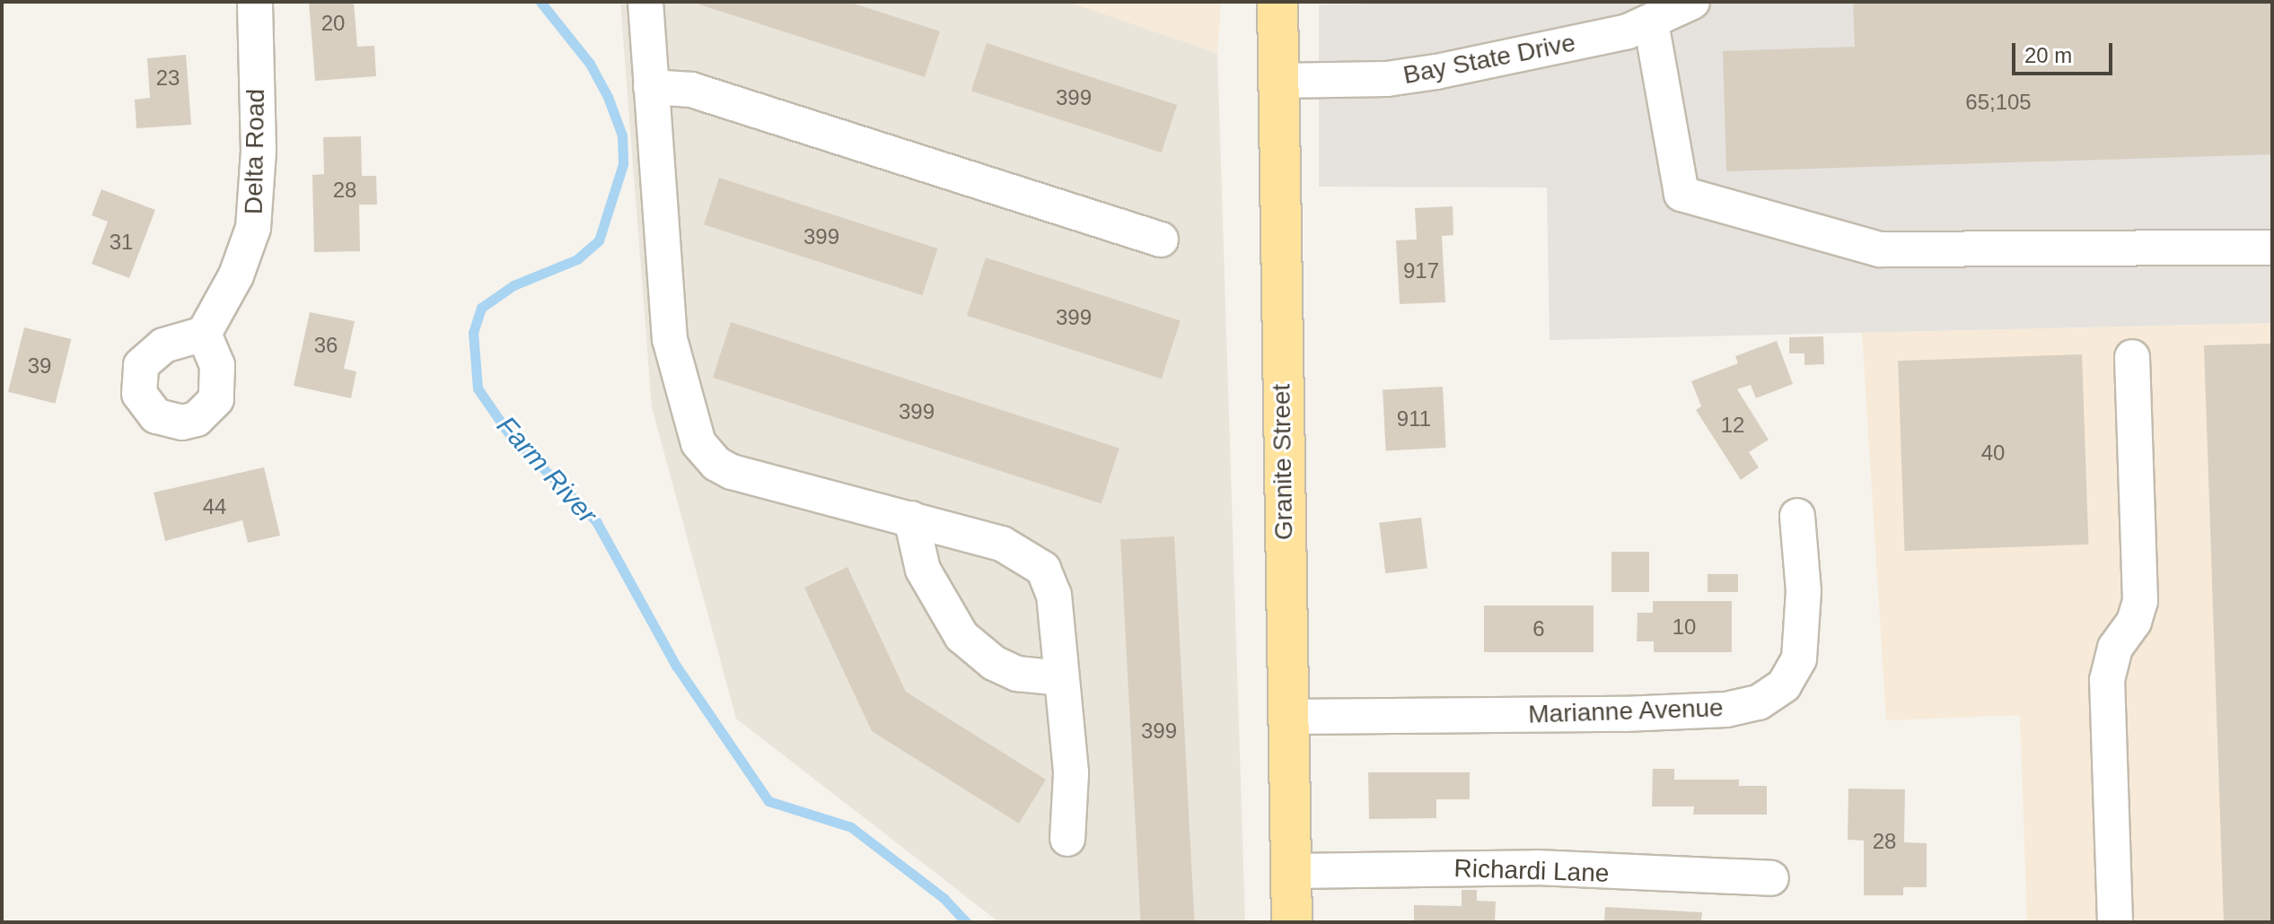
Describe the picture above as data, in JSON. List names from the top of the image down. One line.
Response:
{"streets":{"main road":["Granite Street"],"street":["Bay State Drive","Delta Road","Marianne Avenue","Richardi Lane"]},"crossings":[["Bay State Drive","Granite Street"],["Granite Street","Marianne Avenue"],["Granite Street","Richardi Lane"]],"water":["Farm River"],"house_numbers":["20","23","399","65;105","28","399","31","917","399","36","39","399","911","12","40","44","10","6","399","28"],"scale_bar":"20 m"}
